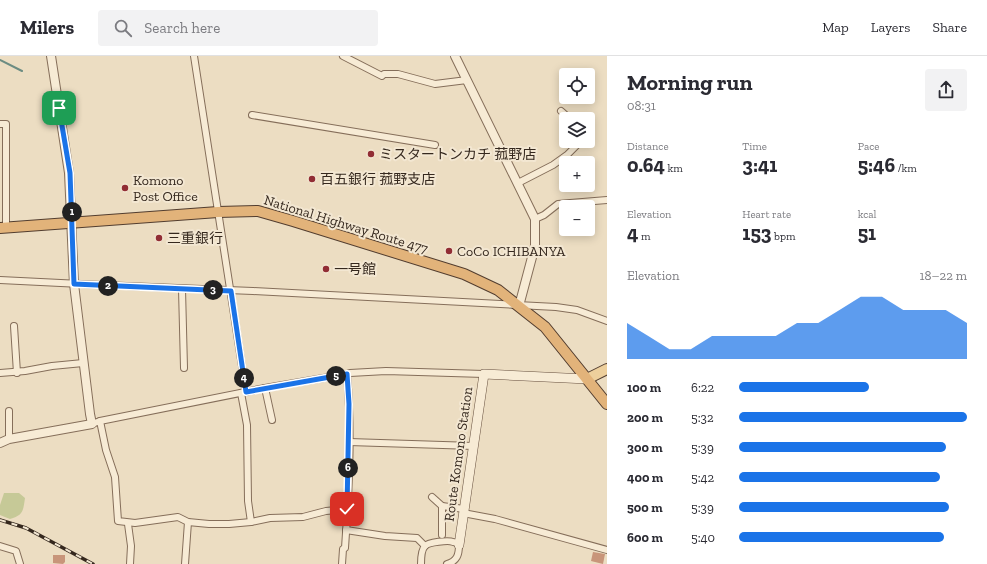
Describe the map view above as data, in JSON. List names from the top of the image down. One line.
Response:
{"streets":{"highway":["National Highway Route 477"],"main road":["Route Komono Station"]},"crossings":[["National Highway Route 477","Route Komono Station"]],"places":["ミスタートンカチ 菰野店","百五銀行 菰野支店","Komono Post Office","三重銀行","CoCo ICHIBANYA","一号館"],"page":{"header":"Milers","search":"Search here","nav":["Map","Layers","Share"],"heading":["Morning run","08:31"],"map_buttons":["+","−"],"stats":[["Distance","0.64 km"],["Time","3:41"],["Pace","5:46 /km"],["Elevation","4 m"],["Heart rate","153 bpm"],["kcal","51"]],"pins":["1","2","3","5","4","6"],"chart":["Elevation","18–22 m"],"list":[{"name":"100 m","note":"6:22"},{"name":"200 m","note":"5:32"},{"name":"300 m","note":"5:39"},{"name":"400 m","note":"5:42"},{"name":"500 m","note":"5:39"},{"name":"600 m","note":"5:40"}]}}
